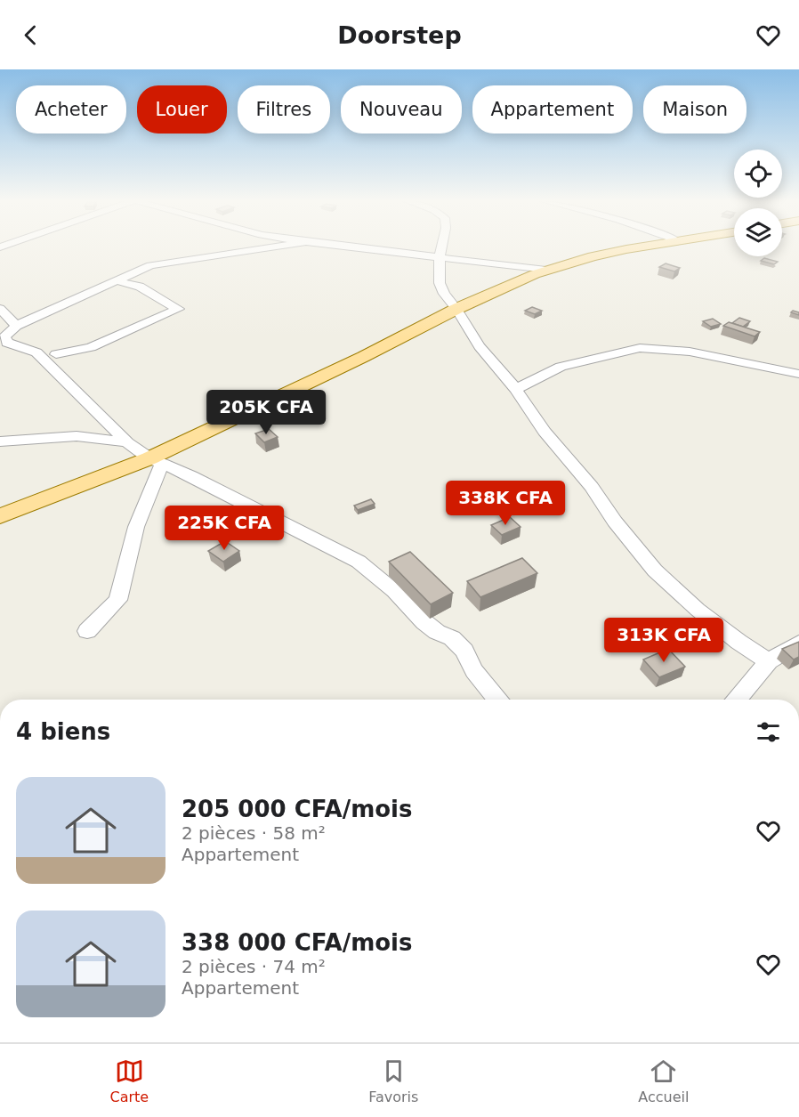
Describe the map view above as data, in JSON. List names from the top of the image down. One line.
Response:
{"page":{"header":"Doorstep","chip":["Acheter","Louer","Filtres","Nouveau","Appartement","Maison"],"price":["205K CFA","338K CFA","225K CFA","313K CFA"],"heading":"4 biens","list":[{"name":"205 000 CFA/mois","note":"2 pièces · 58 m² · Appartement"},{"name":"338 000 CFA/mois","note":"2 pièces · 74 m² · Appartement"}],"tabs":["Carte","Favoris","Accueil"]}}
